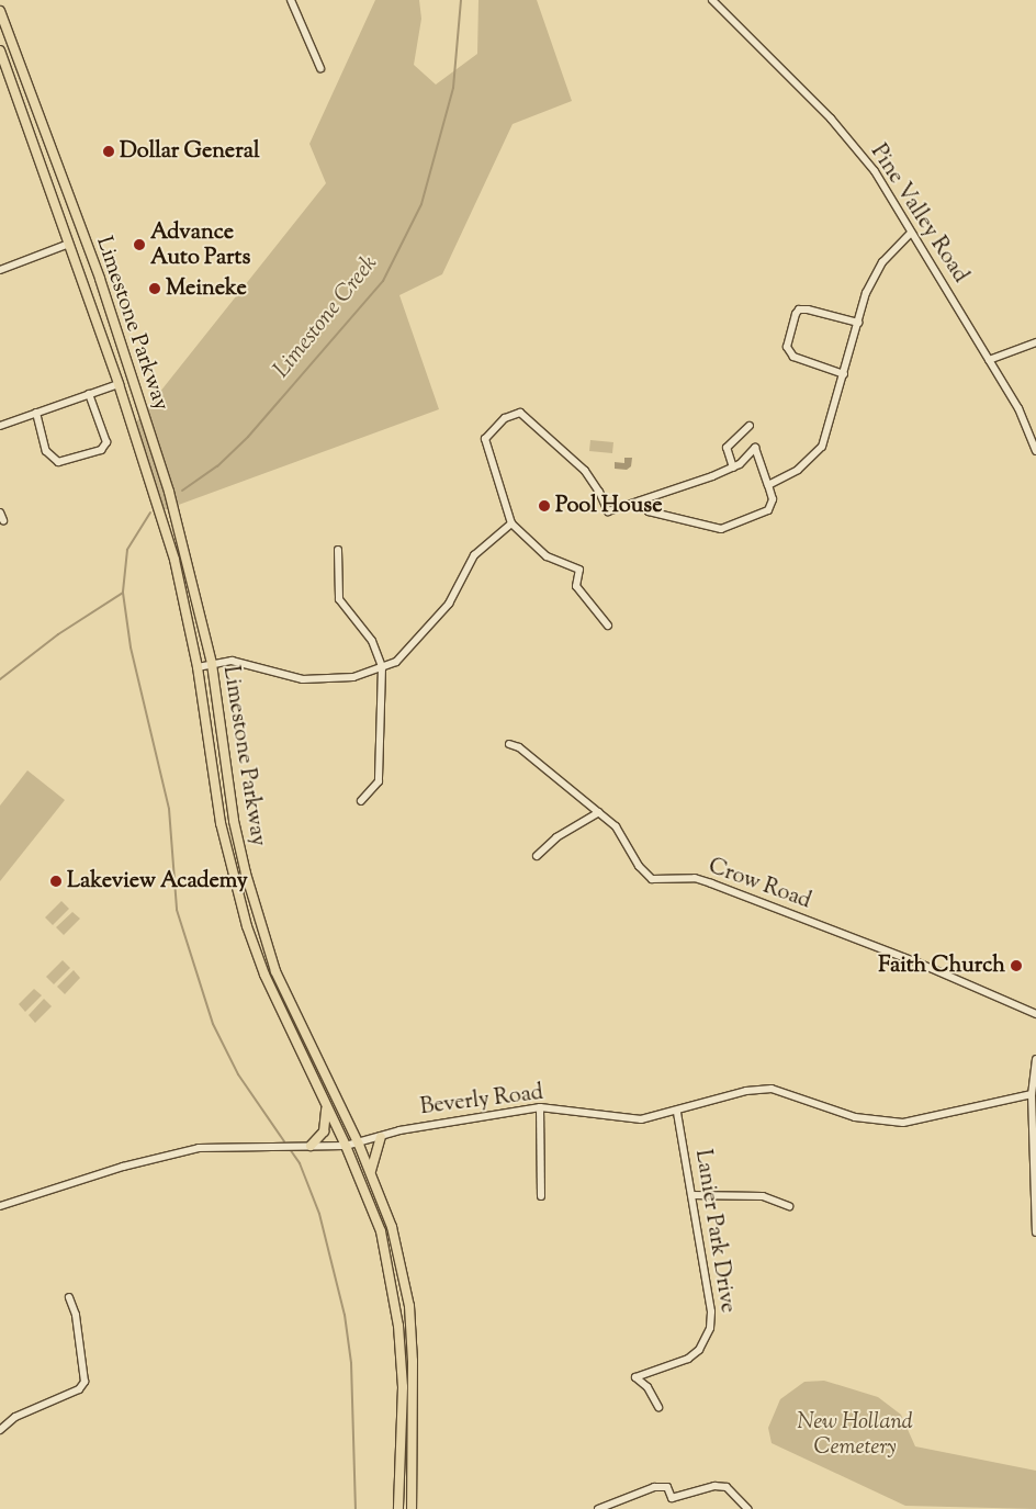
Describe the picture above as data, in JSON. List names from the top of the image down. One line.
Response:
{"streets":{"main road":["Limestone Parkway"],"street":["Pine Valley Road","Crow Road","Beverly Road","Lanier Park Drive"]},"crossings":[["Limestone Parkway","Beverly Road"],["Beverly Road","Lanier Park Drive"]],"water":["Limestone Creek"],"parks":["New Holland Cemetery"],"places":["Dollar General","Advance Auto Parts","Meineke","Pool House","Lakeview Academy","Faith Church"]}
